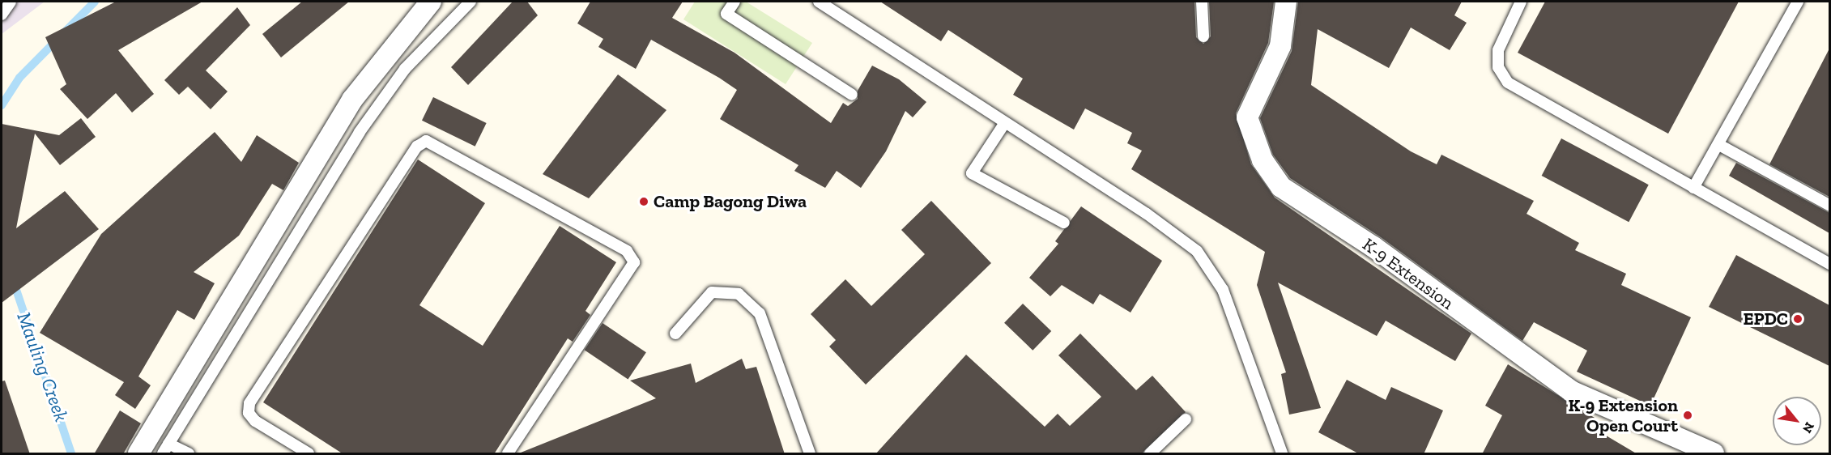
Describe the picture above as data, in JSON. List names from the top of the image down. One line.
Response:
{"streets":{"street":["K-9 Extension"]},"water":["Mauling Creek"],"places":["Camp Bagong Diwa","EPDC","K-9 Extension Open Court"],"north":"bottom right"}
